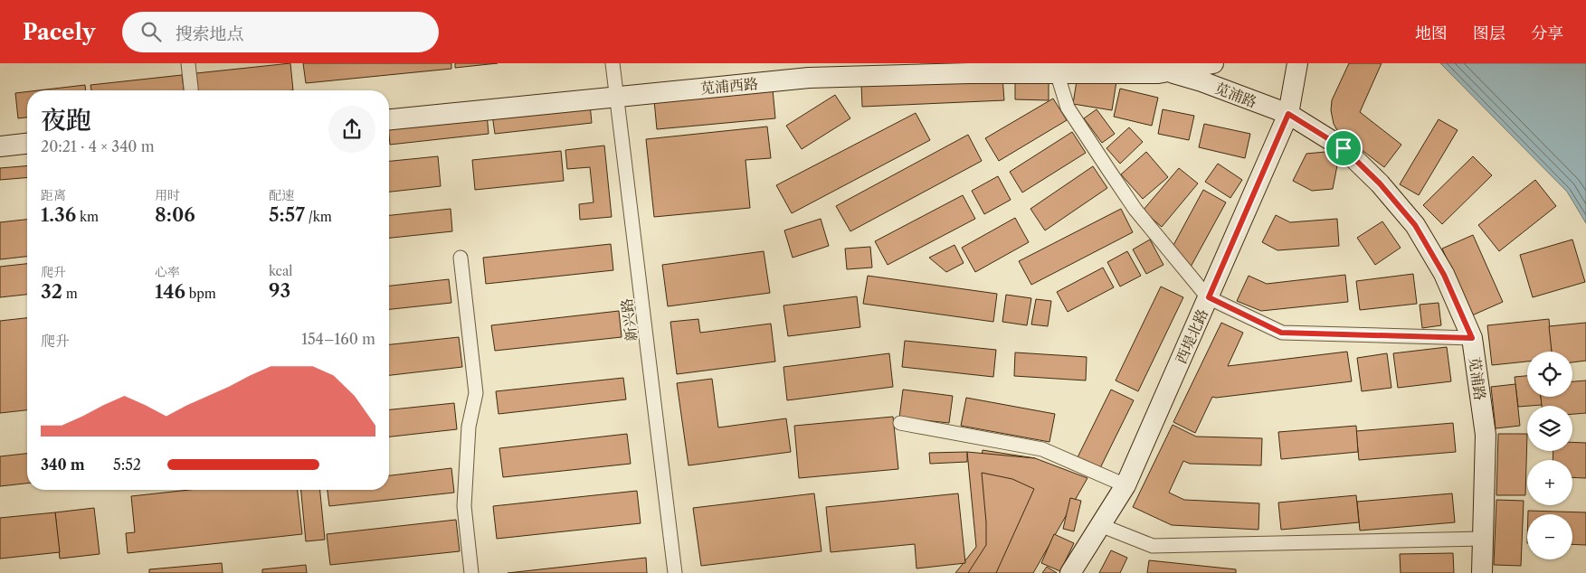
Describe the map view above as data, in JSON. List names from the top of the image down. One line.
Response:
{"streets":{"street":["苋浦西路","苋浦路","新兴路","西堤北路"]},"crossings":[["苋浦西路","苋浦路"],["苋浦西路","新兴路"],["苋浦路","西堤北路"]],"page":{"header":"Pacely","search":"搜索地点","nav":["地图","图层","分享"],"heading":["夜跑","20:21 · 4 × 340 m"],"stats":[["距离","1.36 km"],["用时","8:06"],["配速","5:57 /km"],["爬升","32 m"],["心率","146 bpm"],["kcal","93"]],"chart":["爬升","154–160 m"],"map_buttons":["+","−"],"list":[{"name":"340 m","note":"5:52"}]}}
